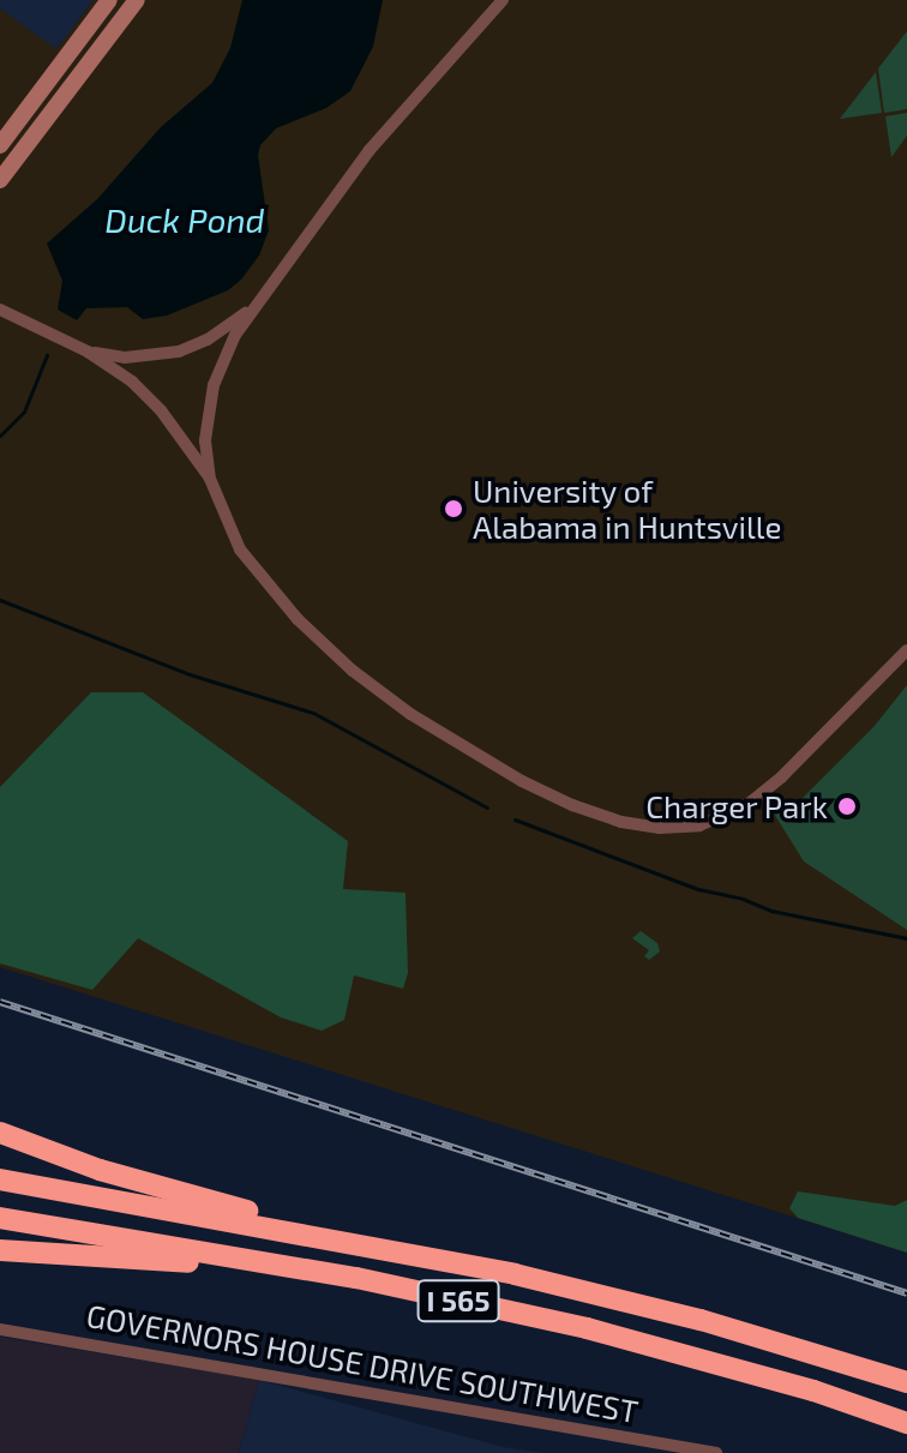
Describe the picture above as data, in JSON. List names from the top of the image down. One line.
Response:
{"streets":{"highway":["I 565"],"street":["GOVERNORS HOUSE DRIVE SOUTHWEST"]},"water":["Duck Pond"],"places":["University of Alabama in Huntsville","Charger Park"]}
